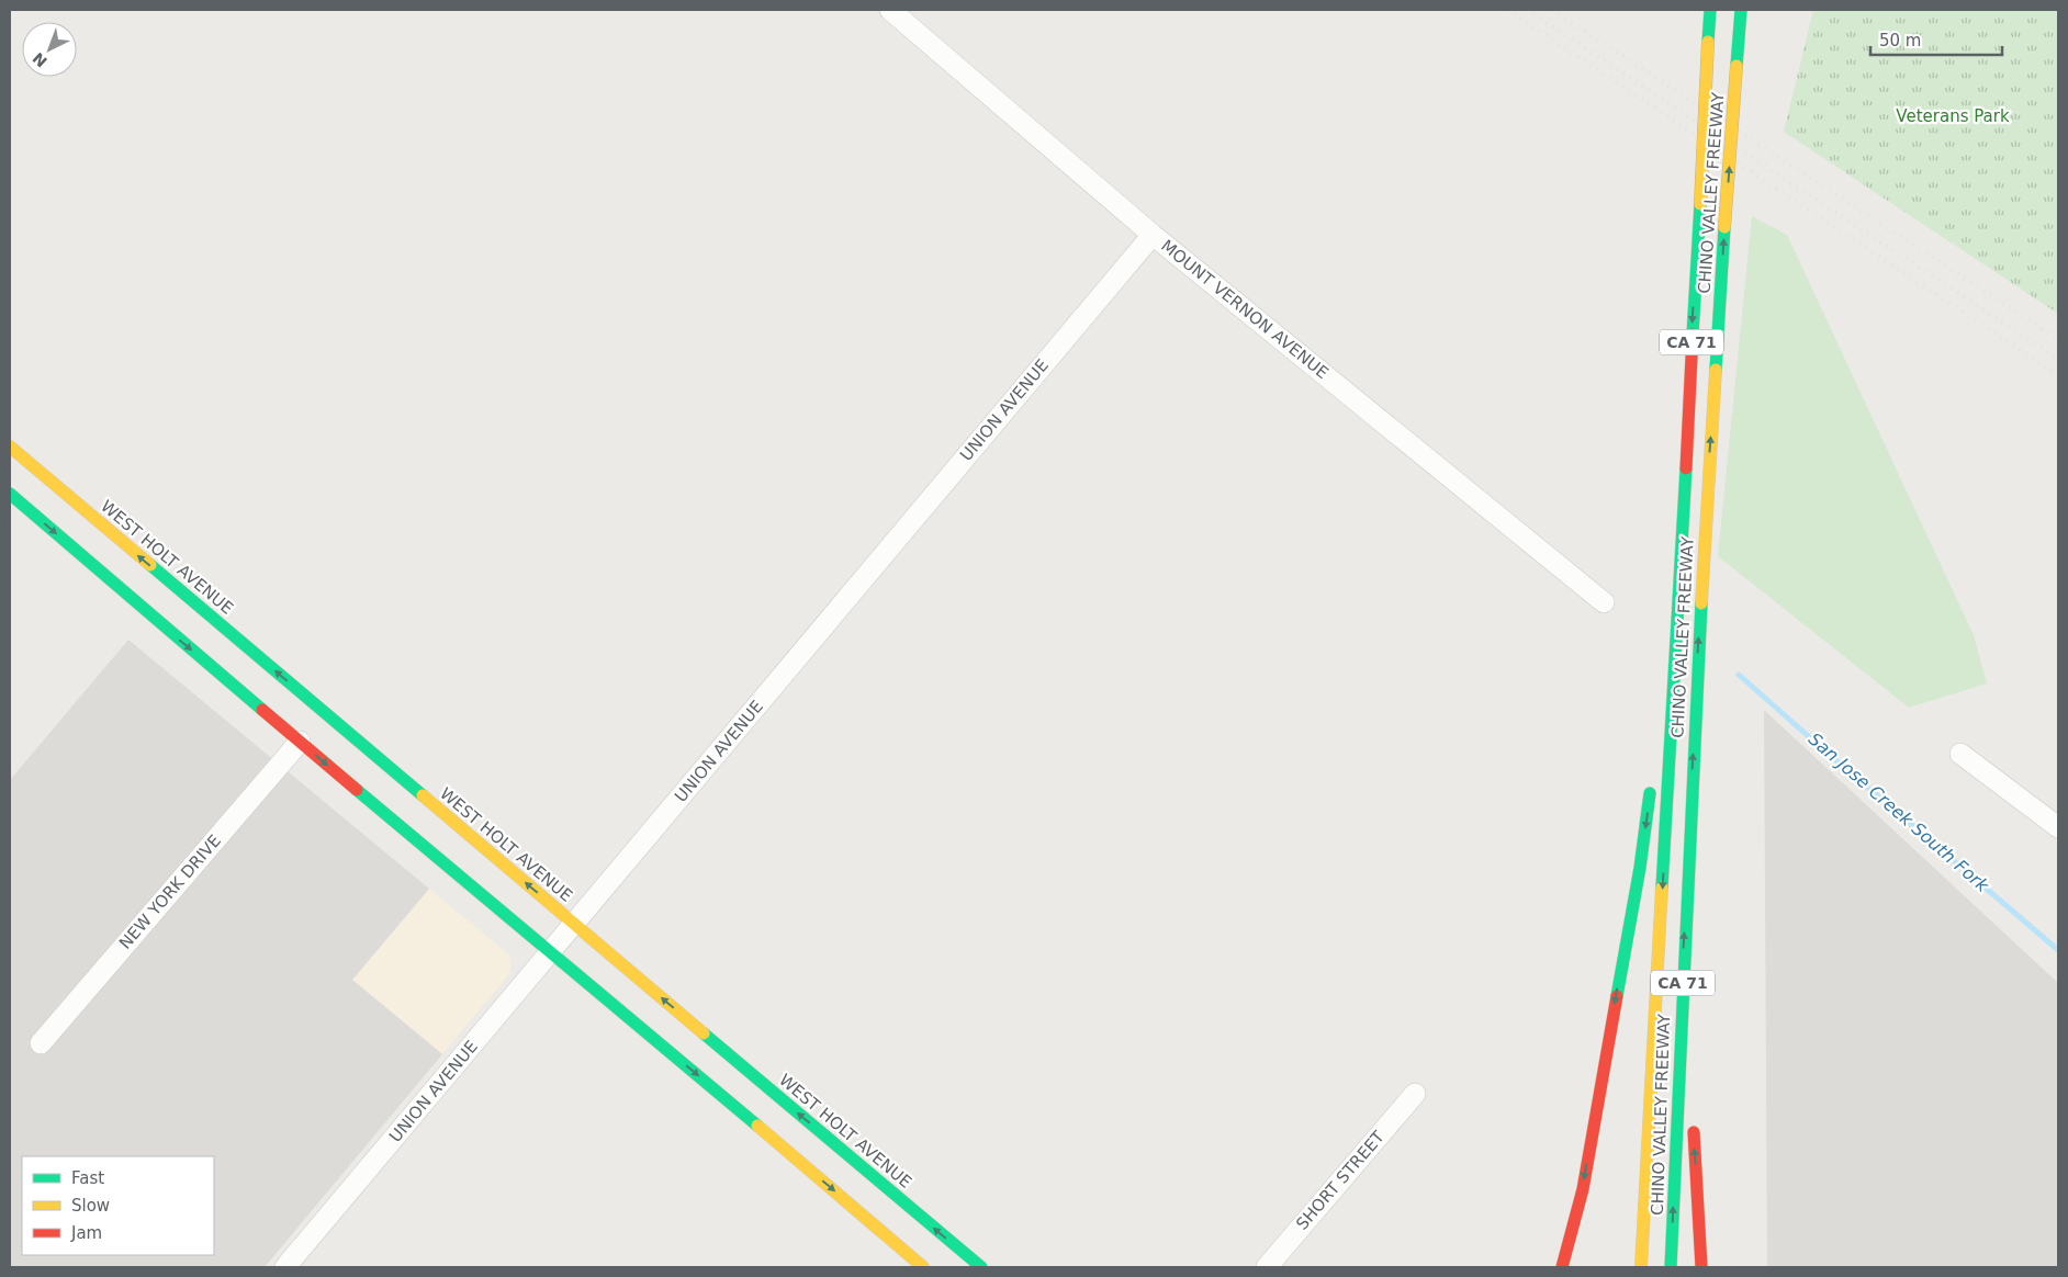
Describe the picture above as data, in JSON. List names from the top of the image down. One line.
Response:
{"streets":{"main road":["CHINO VALLEY FREEWAY","CA 71","WEST HOLT AVENUE"],"street":["MOUNT VERNON AVENUE","UNION AVENUE","NEW YORK DRIVE","SHORT STREET"]},"crossings":[["MOUNT VERNON AVENUE","UNION AVENUE"],["UNION AVENUE","WEST HOLT AVENUE"]],"water":["San Jose Creek South Fork"],"parks":["Veterans Park"],"legend":["Fast","Slow","Jam"],"scale_bar":"50 m","north":"bottom left"}
